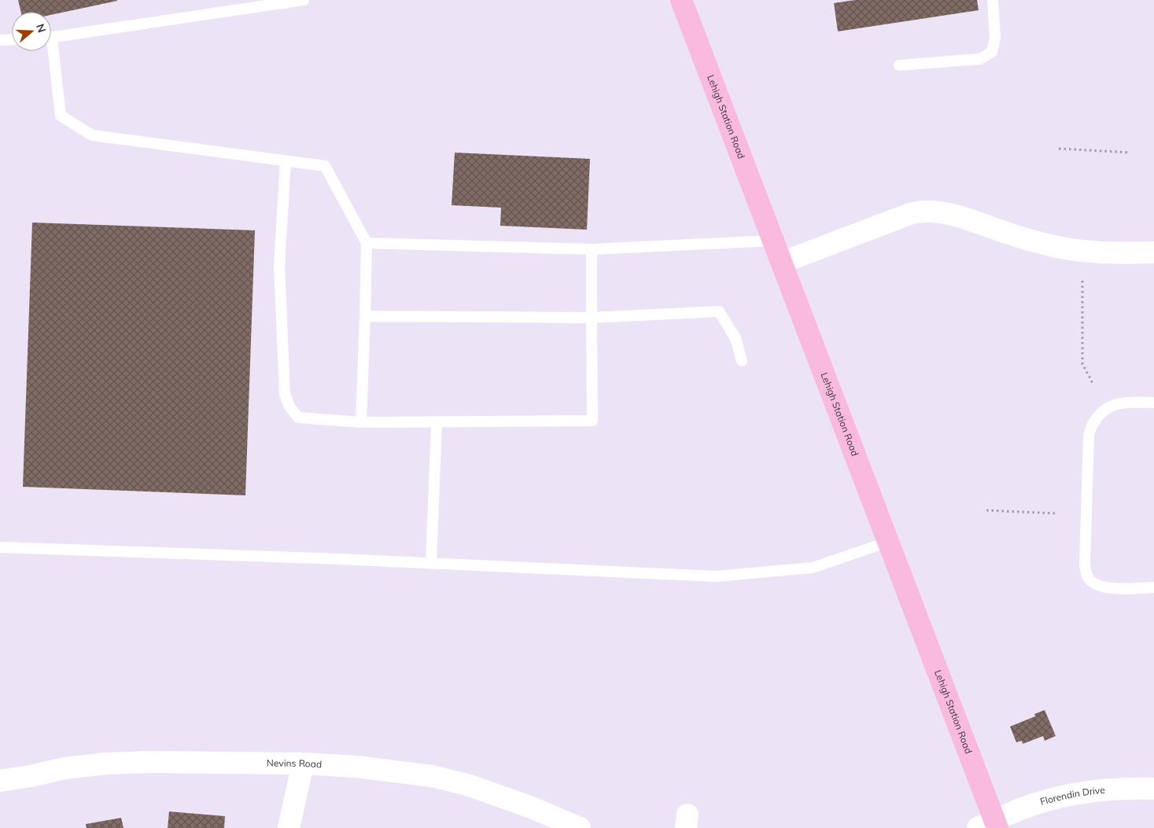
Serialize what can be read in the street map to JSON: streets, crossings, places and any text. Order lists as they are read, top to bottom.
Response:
{
  "streets": {
    "main road": ["Lehigh Station Road"],
    "street": ["Nevins Road", "Florendin Drive"]
  },
  "crossings": [
    ["Lehigh Station Road", "Florendin Drive"]
  ],
  "north": "right"
}
